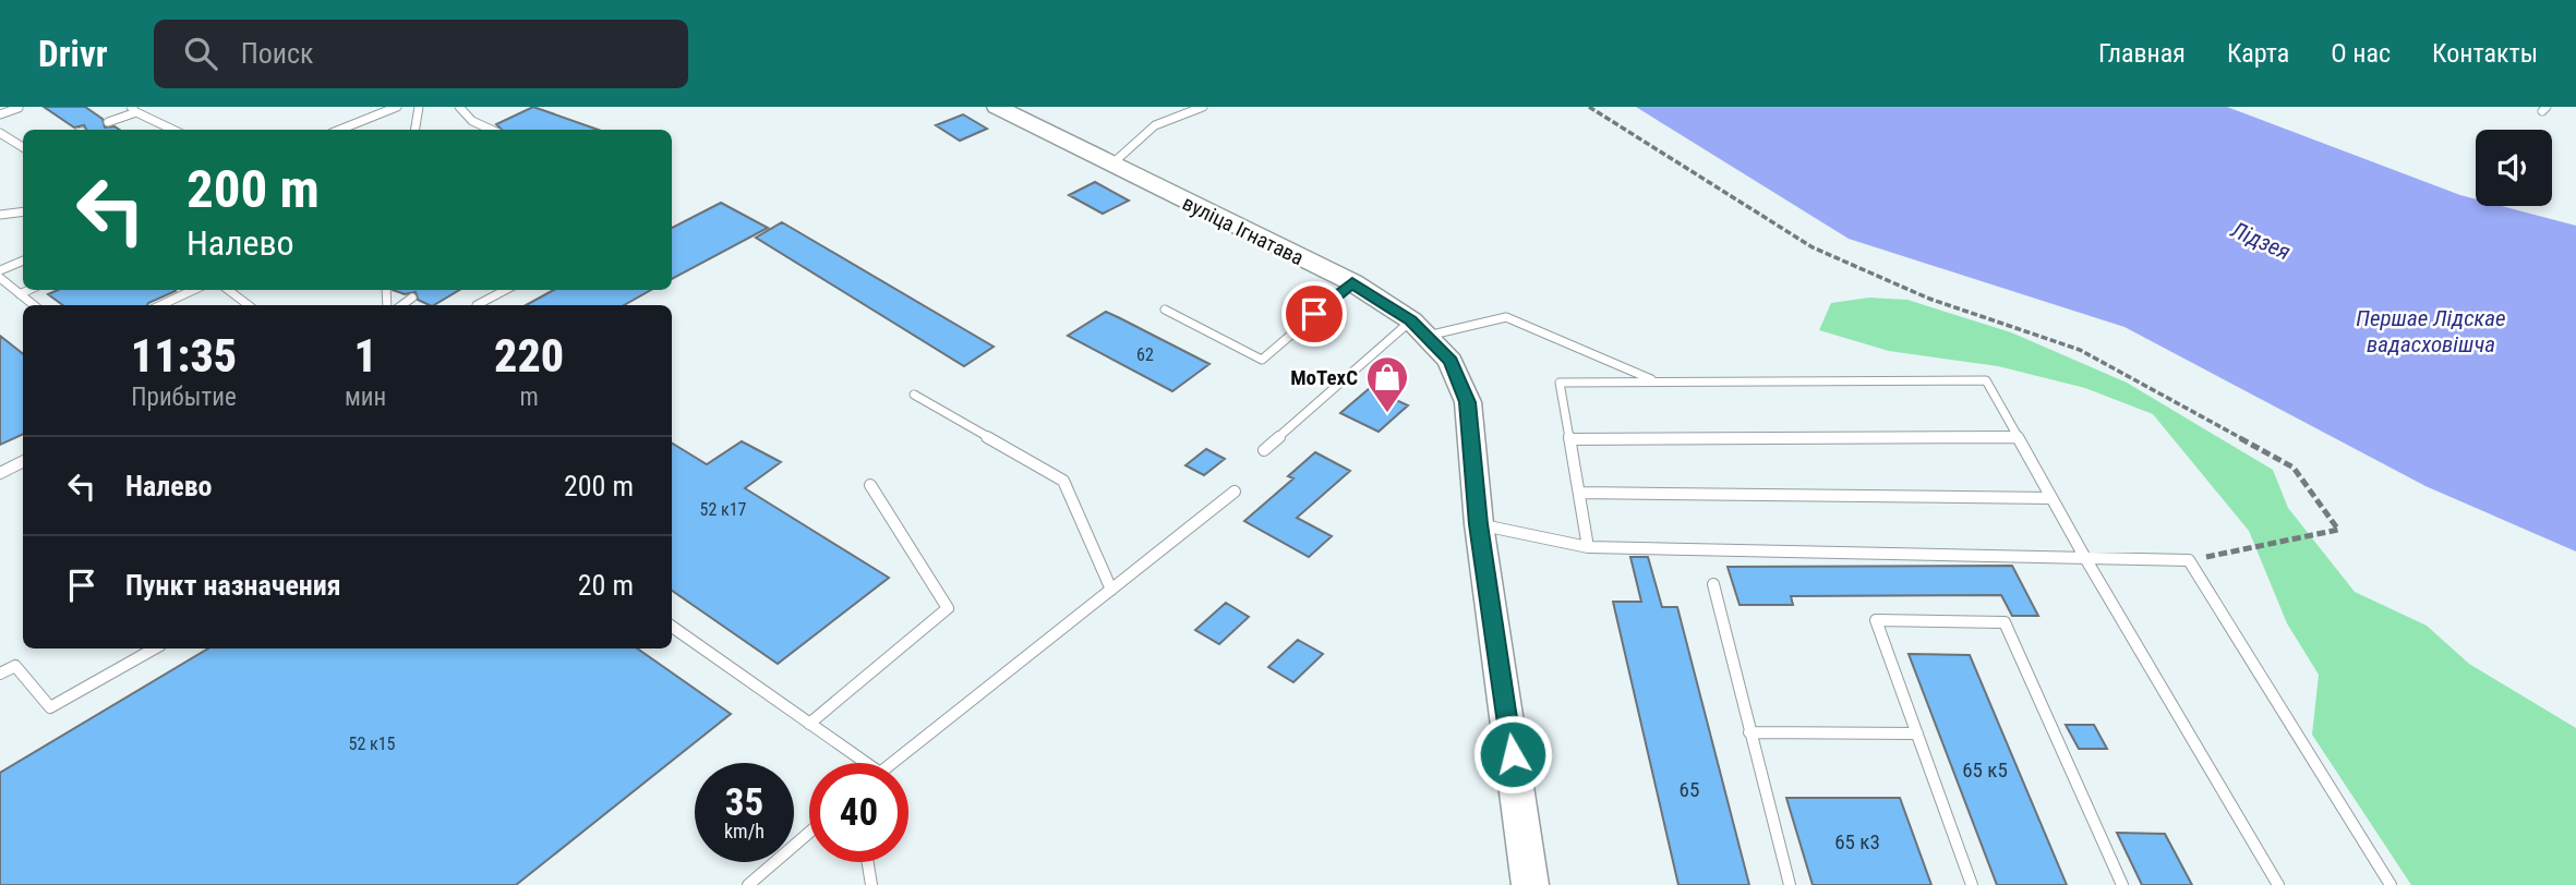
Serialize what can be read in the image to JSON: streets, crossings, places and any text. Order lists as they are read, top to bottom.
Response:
{
  "streets": {
    "street": ["вуліца Ігнатава"]
  },
  "water": ["Лідзея", "Першае Лідскае вадасховішча"],
  "places": {
    "shop": ["MoTexC"]
  },
  "house_numbers": [
    "62",
    "52 к17",
    "52 к15",
    "65 к5",
    "65",
    "65 к3"
  ],
  "page": {
    "header": "Drivr",
    "search": "Поиск",
    "nav": [
      "Главная",
      "Карта",
      "О нас",
      "Контакты"
    ],
    "turn": ["200 m", "Налево"],
    "eta": [
      "11:35",
      "Прибытие",
      "1",
      "мин",
      "220",
      "m"
    ],
    "list": [
      {
        "name": "Налево",
        "value": "200 m"
      },
      {
        "name": "Пункт назначения",
        "value": "20 m"
      }
    ],
    "speed": "35 km/h",
    "limit": "40"
  }
}
